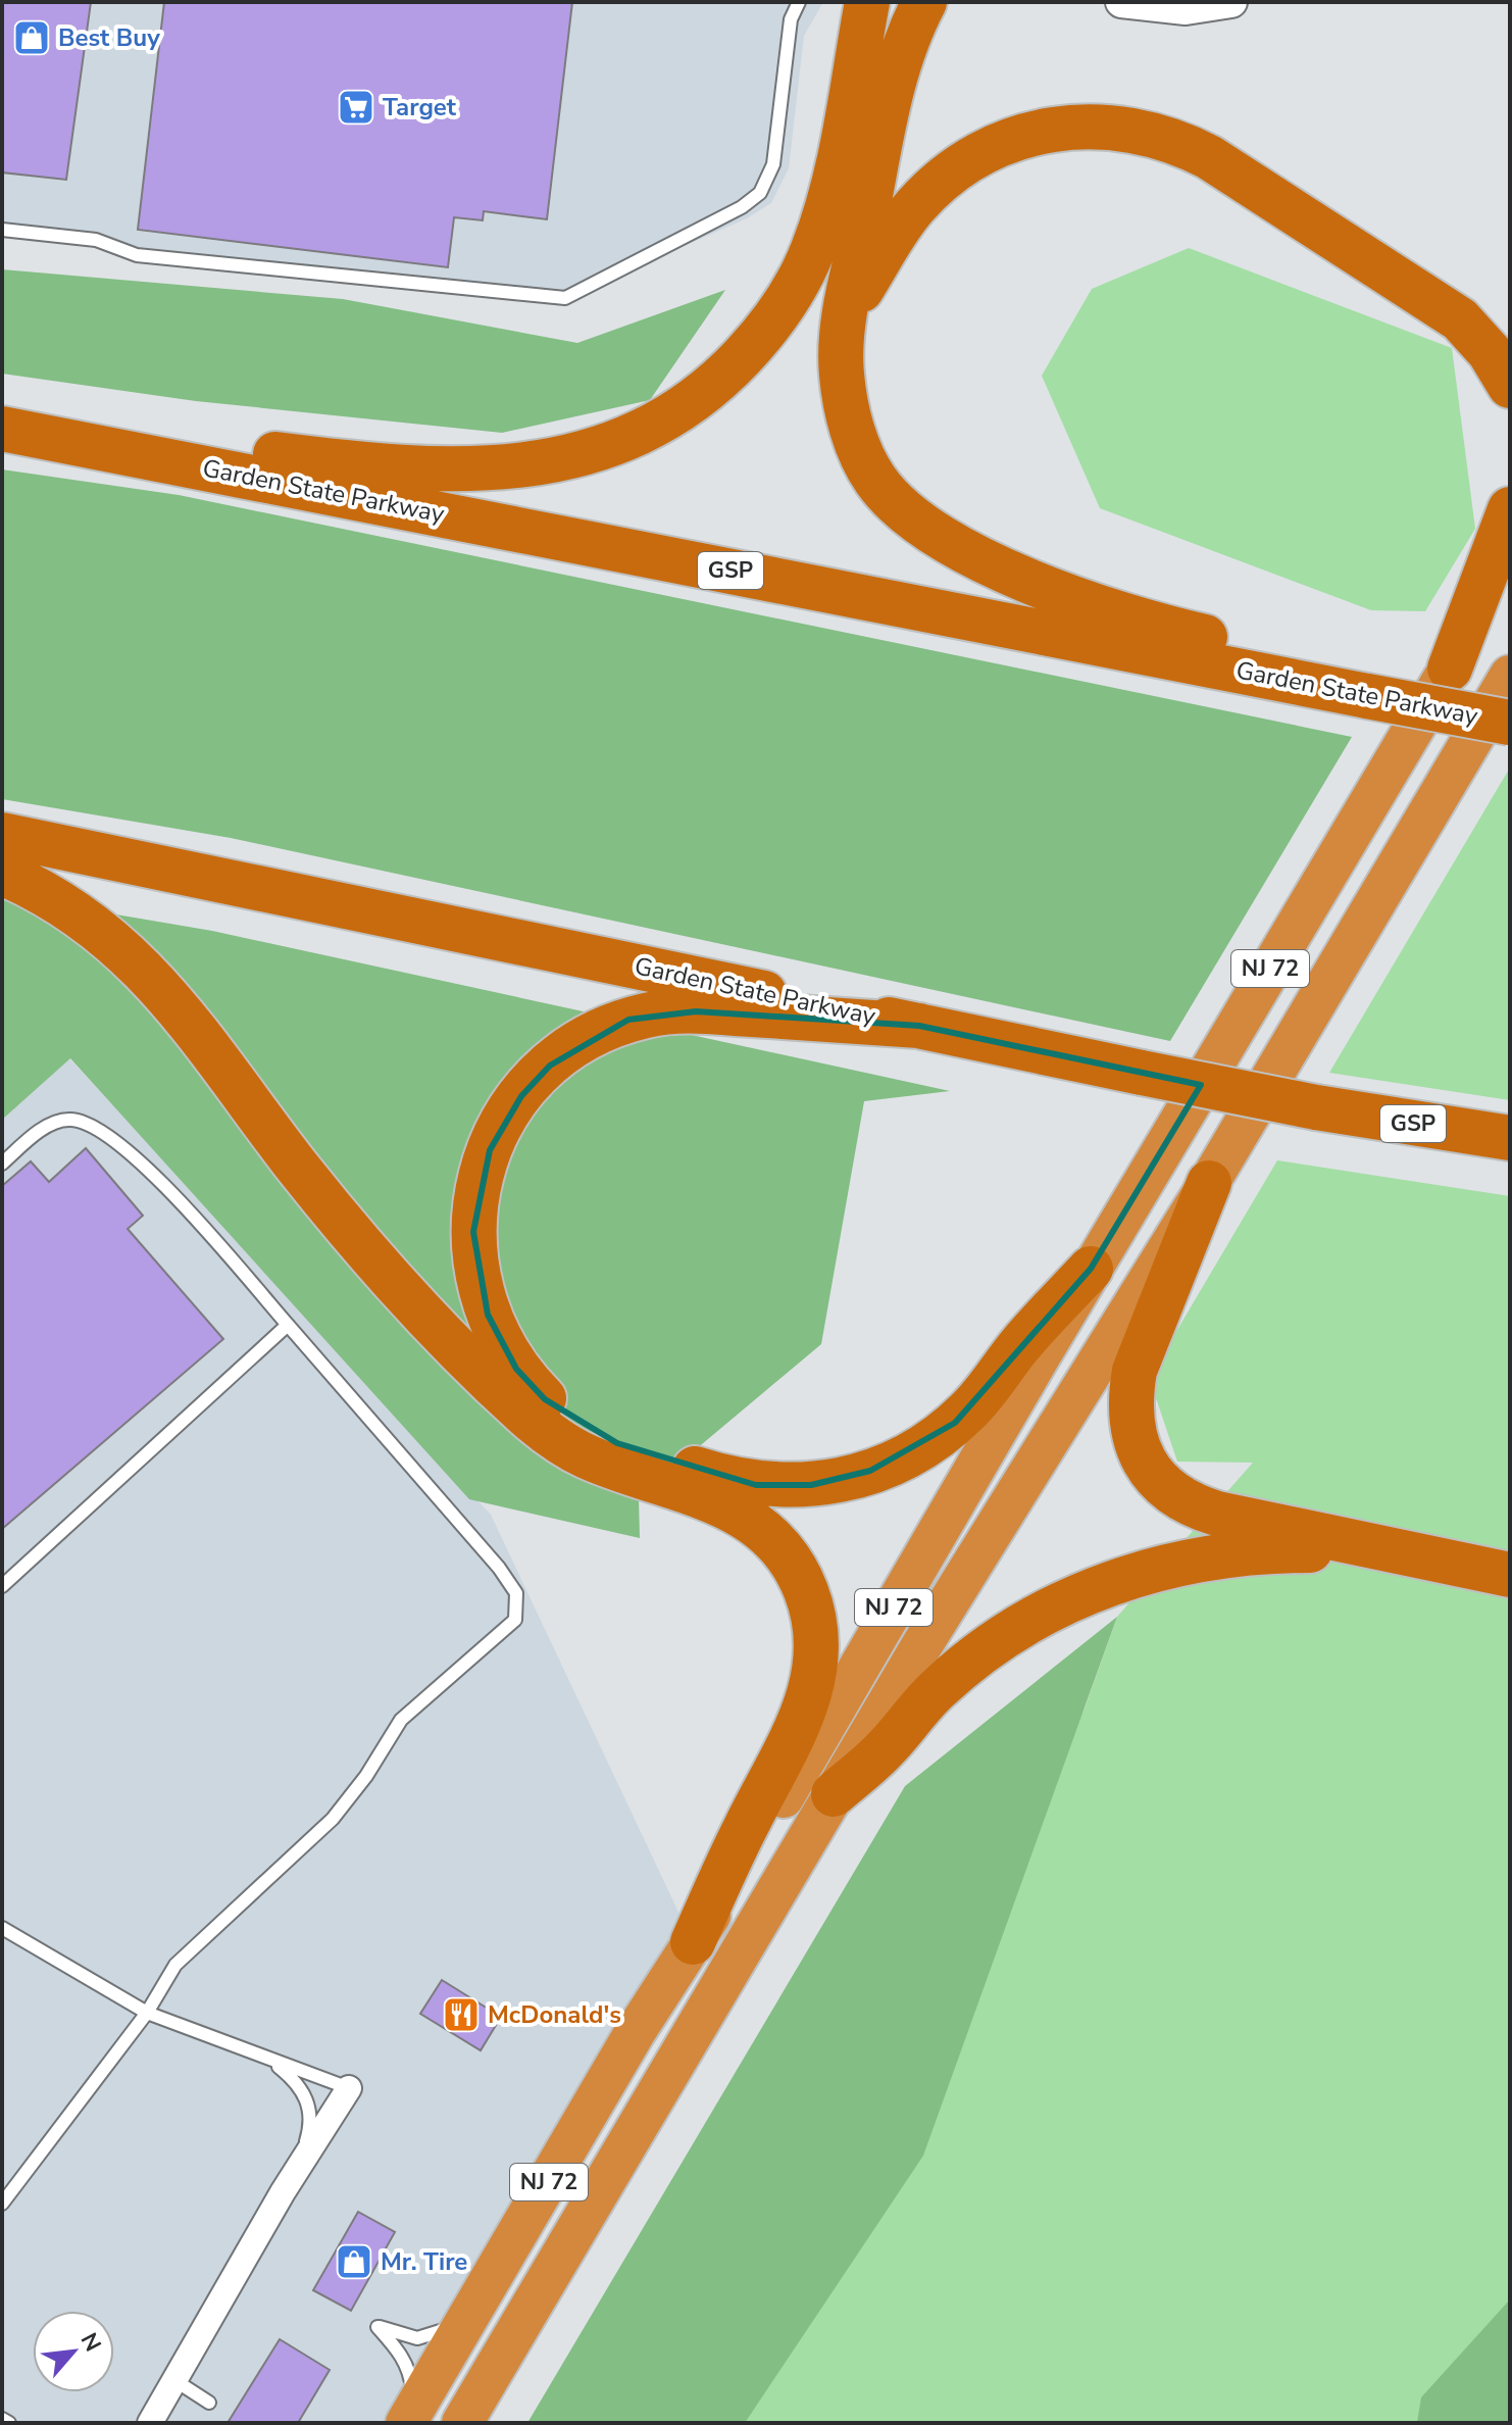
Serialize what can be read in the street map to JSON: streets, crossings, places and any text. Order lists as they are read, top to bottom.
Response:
{
  "streets": {
    "highway": ["Garden State Parkway", "GSP", "NJ 72"]
  },
  "places": {
    "shop": ["Best Buy", "Mr. Tire"],
    "supermarket": ["Target"],
    "restaurant": ["McDonald's"]
  },
  "north": "top right"
}
